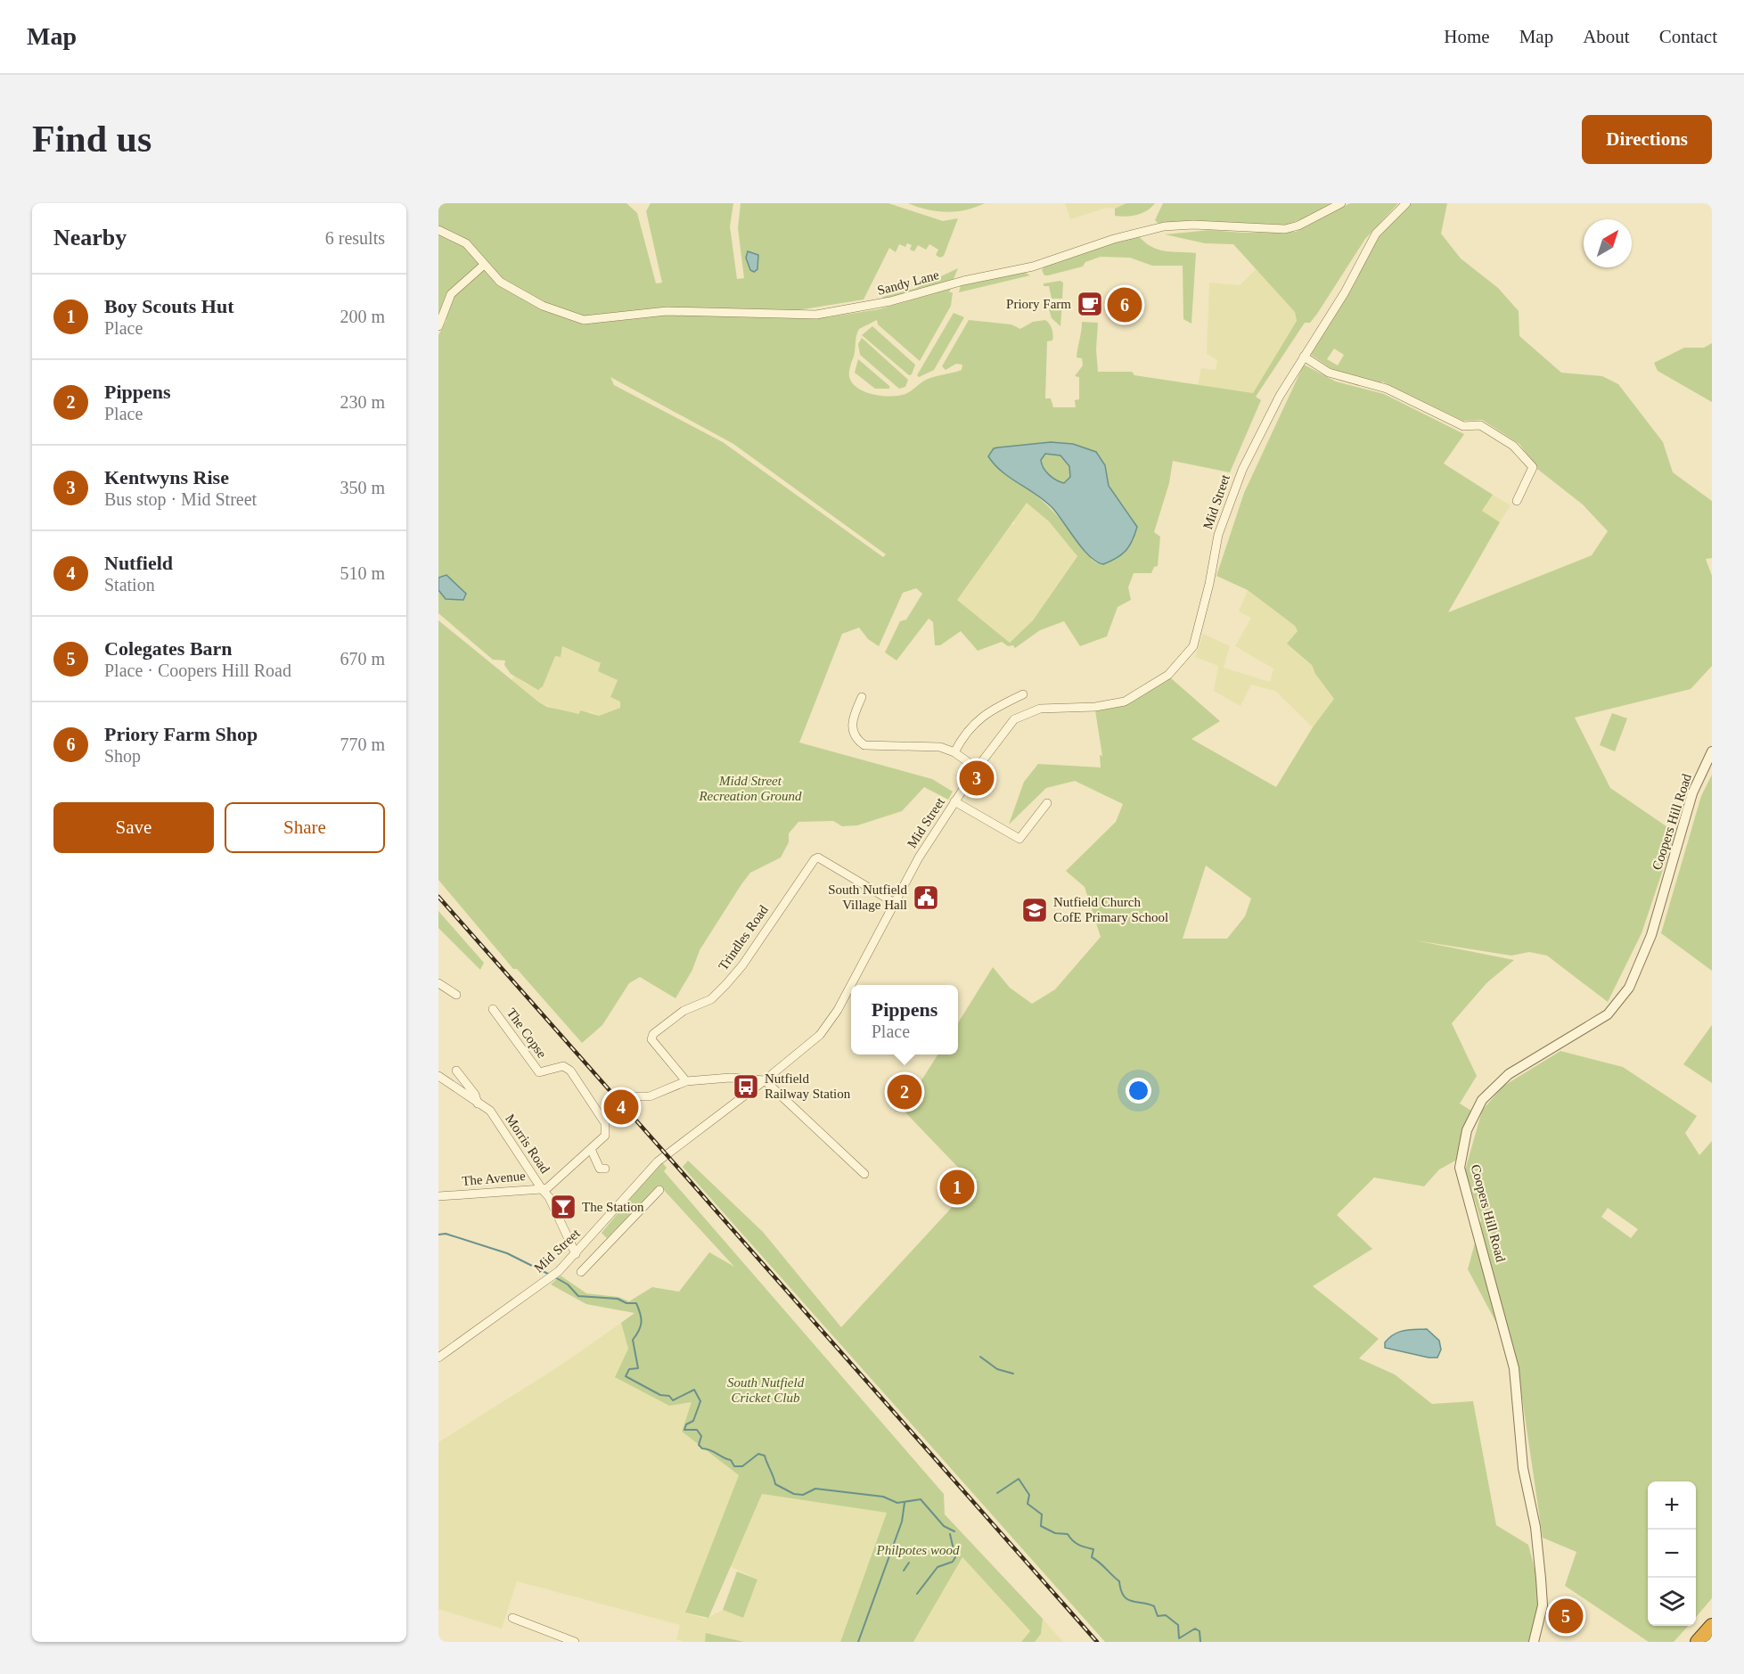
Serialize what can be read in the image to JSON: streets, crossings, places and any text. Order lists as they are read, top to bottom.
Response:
{
  "streets": {
    "street": [
      "Sandy Lane",
      "Mid Street",
      "Coopers Hill Road",
      "Trindles Road",
      "The Copse",
      "Morris Road",
      "The Avenue"
    ]
  },
  "crossings": [
    ["Mid Street", "Trindles Road"],
    ["Mid Street", "The Avenue"],
    ["Morris Road", "The Avenue"]
  ],
  "parks": ["Midd Street Recreation Ground", "South Nutfield Cricket Club", "Philpotes wood"],
  "places": {
    "cafe": ["Priory Farm"],
    "public building": ["South Nutfield Village Hall"],
    "school or university": ["Nutfield Church CofE Primary School"],
    "bus stop": ["Nutfield Railway Station"],
    "bar": ["The Station"]
  },
  "north": "top right",
  "page": {
    "header": "Map",
    "nav": [
      "Home",
      "Map",
      "About",
      "Contact"
    ],
    "buttons": [
      "Directions",
      ["Save", "Share"]
    ],
    "title": "Find us",
    "heading": ["Nearby", "6 results"],
    "list": [
      {
        "mark": "1",
        "name": "Boy Scouts Hut",
        "note": "Place",
        "value": "200 m"
      },
      {
        "mark": "2",
        "name": "Pippens",
        "note": "Place",
        "value": "230 m"
      },
      {
        "mark": "3",
        "name": "Kentwyns Rise",
        "note": "Bus stop · Mid Street",
        "value": "350 m"
      },
      {
        "mark": "4",
        "name": "Nutfield",
        "note": "Station",
        "value": "510 m"
      },
      {
        "mark": "5",
        "name": "Colegates Barn",
        "note": "Place · Coopers Hill Road",
        "value": "670 m"
      },
      {
        "mark": "6",
        "name": "Priory Farm Shop",
        "note": "Shop",
        "value": "770 m"
      }
    ],
    "pins": [
      "6",
      "3",
      "2",
      "4",
      "1",
      "5"
    ],
    "popup": ["Pippens", "Place"],
    "map_buttons": ["+", "−"]
  }
}
